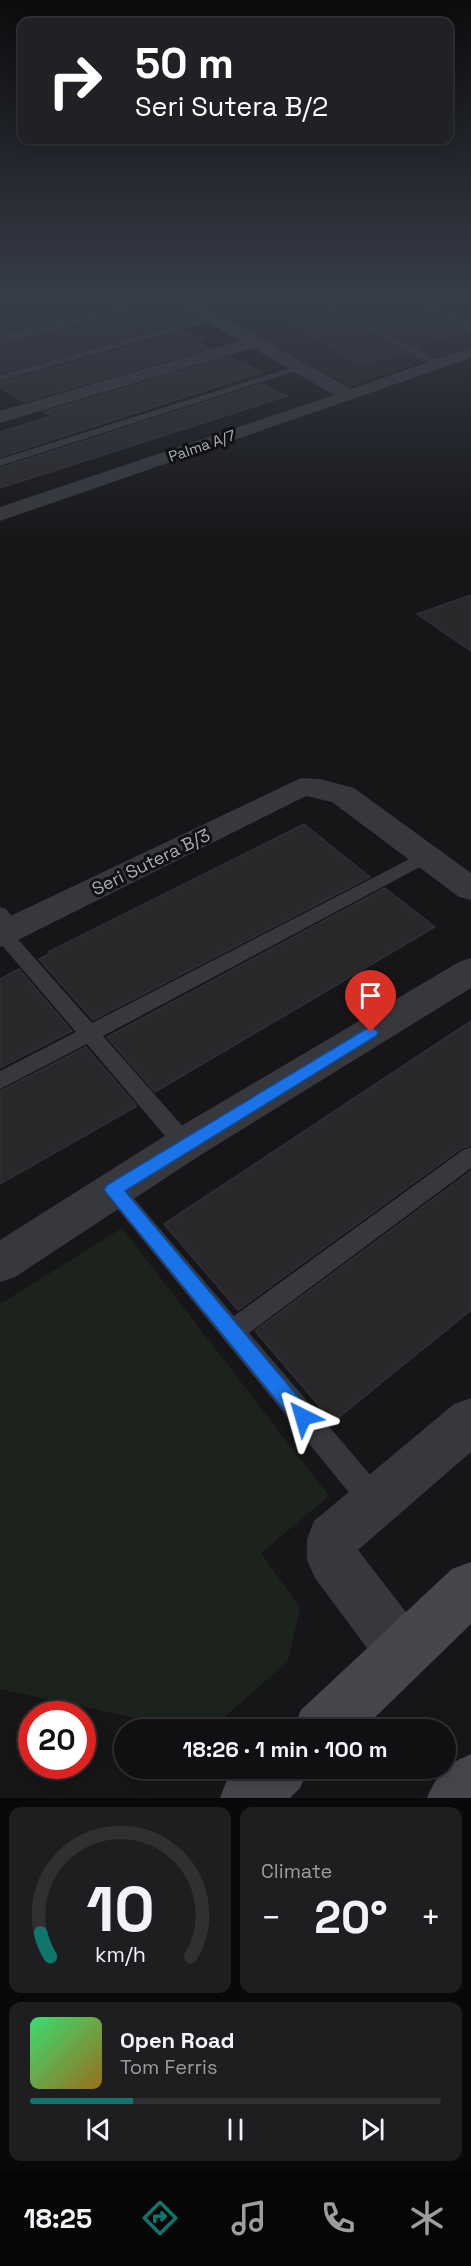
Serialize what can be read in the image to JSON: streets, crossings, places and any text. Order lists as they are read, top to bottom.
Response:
{
  "streets": {
    "street": ["Palma A/7", "Seri Sutera B/3"]
  },
  "page": {
    "turn": ["50 m", "Seri Sutera B/2"],
    "limit": "20",
    "trip": "18:26 · 1 min · 100 m",
    "tile": "Climate",
    "heat": ["−", "20°", "+"],
    "song": ["Open Road", "Tom Ferris"],
    "tabs": "18:25",
    "gauge": ["10", "km/h"]
  }
}
